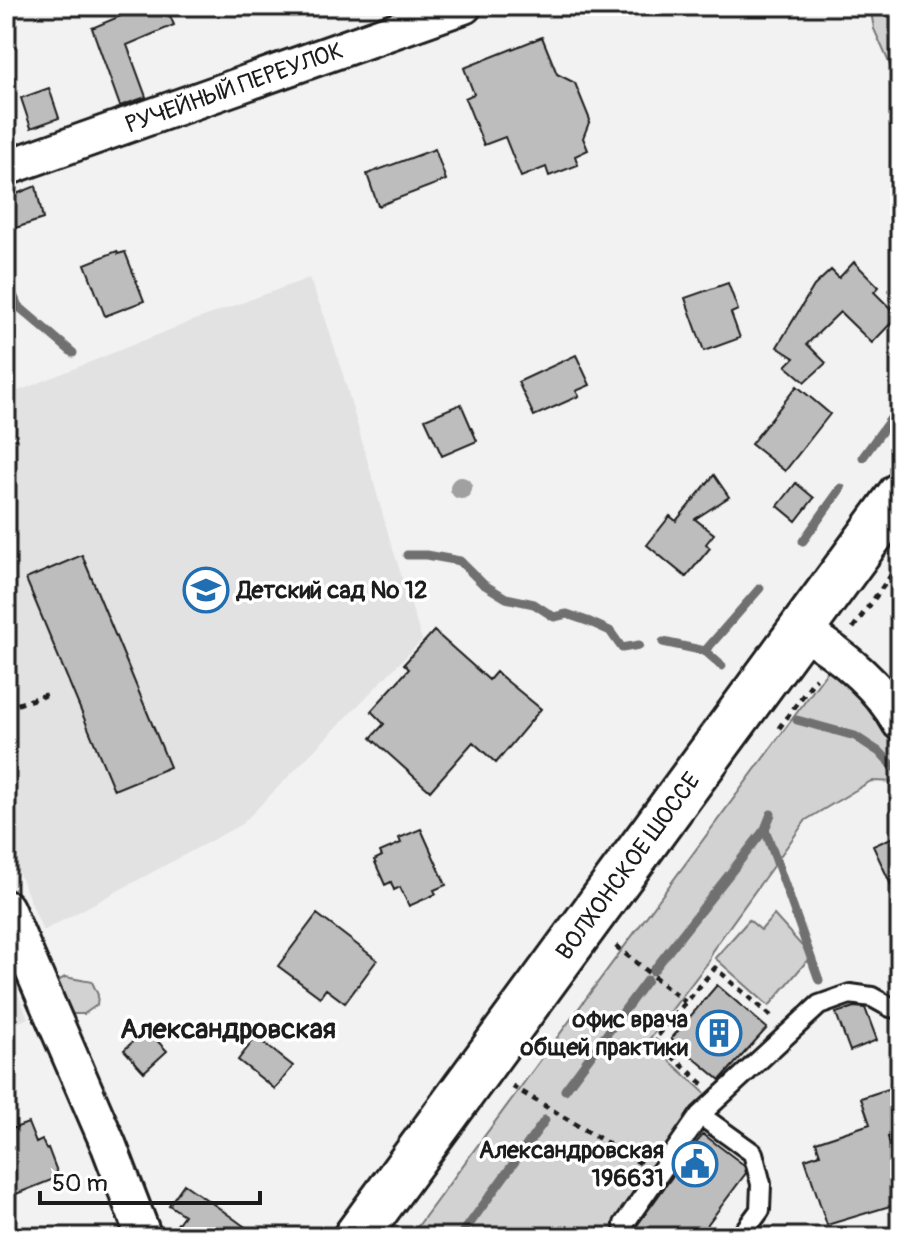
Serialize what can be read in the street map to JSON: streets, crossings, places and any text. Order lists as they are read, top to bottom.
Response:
{
  "streets": {
    "main road": ["ВОЛХОНСКОЕ ШОССЕ"],
    "street": ["РУЧЕЙНЫЙ ПЕРЕУЛОК"]
  },
  "districts": ["Александровская"],
  "places": {
    "school or university": ["Детский сад № 12"],
    "building": ["офис врача общей практики"],
    "public building": ["Александровская 196631"]
  },
  "scale_bar": "50 m"
}
